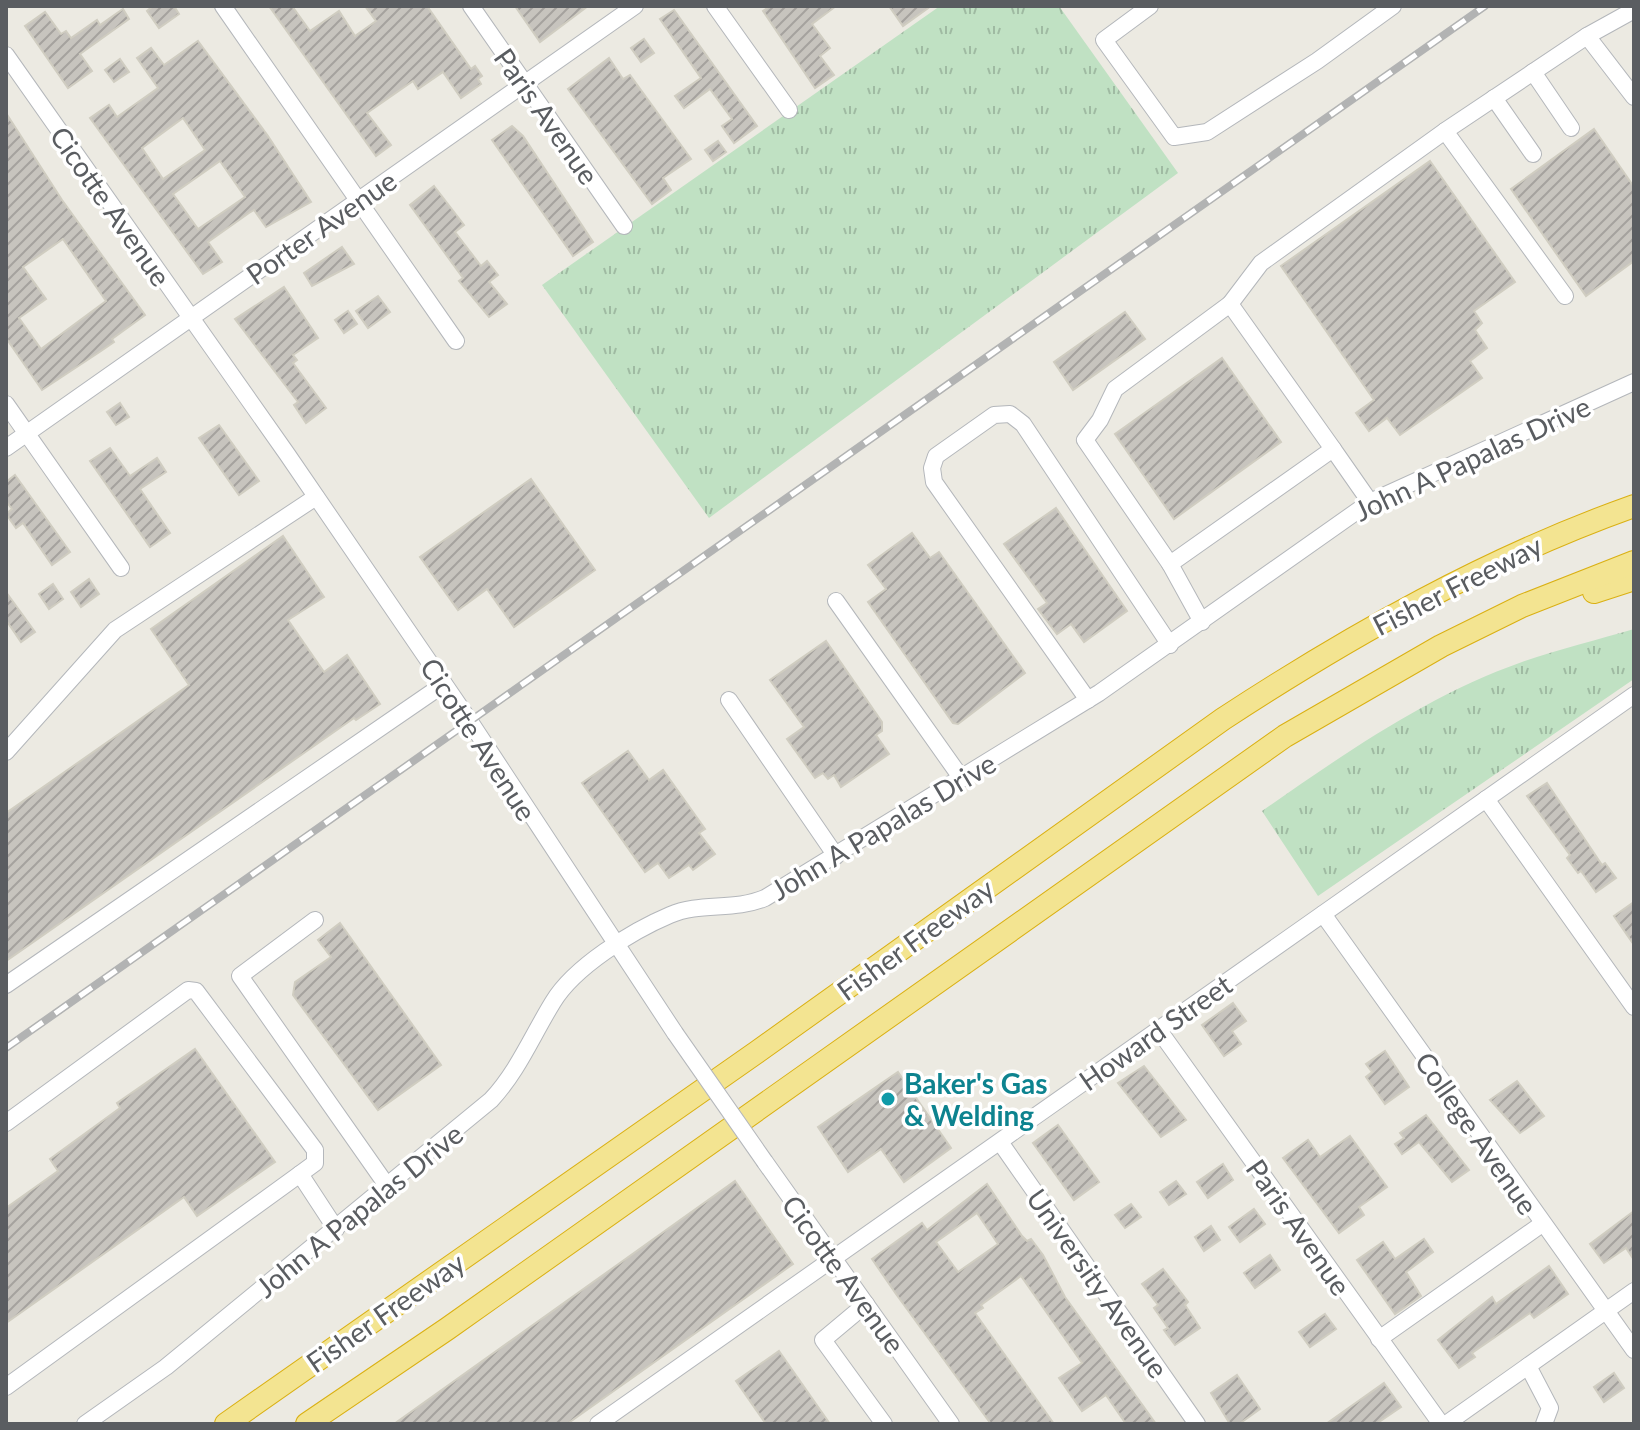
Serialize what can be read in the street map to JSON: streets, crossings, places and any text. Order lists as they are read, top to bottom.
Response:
{
  "streets": {
    "highway": ["Fisher Freeway"],
    "street": [
      "Paris Avenue",
      "Cicotte Avenue",
      "Porter Avenue",
      "John A Papalas Drive",
      "Howard Street",
      "College Avenue",
      "University Avenue"
    ]
  },
  "crossings": [
    ["Paris Avenue", "Porter Avenue"],
    ["Paris Avenue", "Howard Street"],
    ["Cicotte Avenue", "Porter Avenue"],
    ["Cicotte Avenue", "John A Papalas Drive"],
    ["Cicotte Avenue", "Howard Street"],
    ["Howard Street", "College Avenue"],
    ["Howard Street", "University Avenue"]
  ],
  "places": ["Baker's Gas & Welding"]
}
